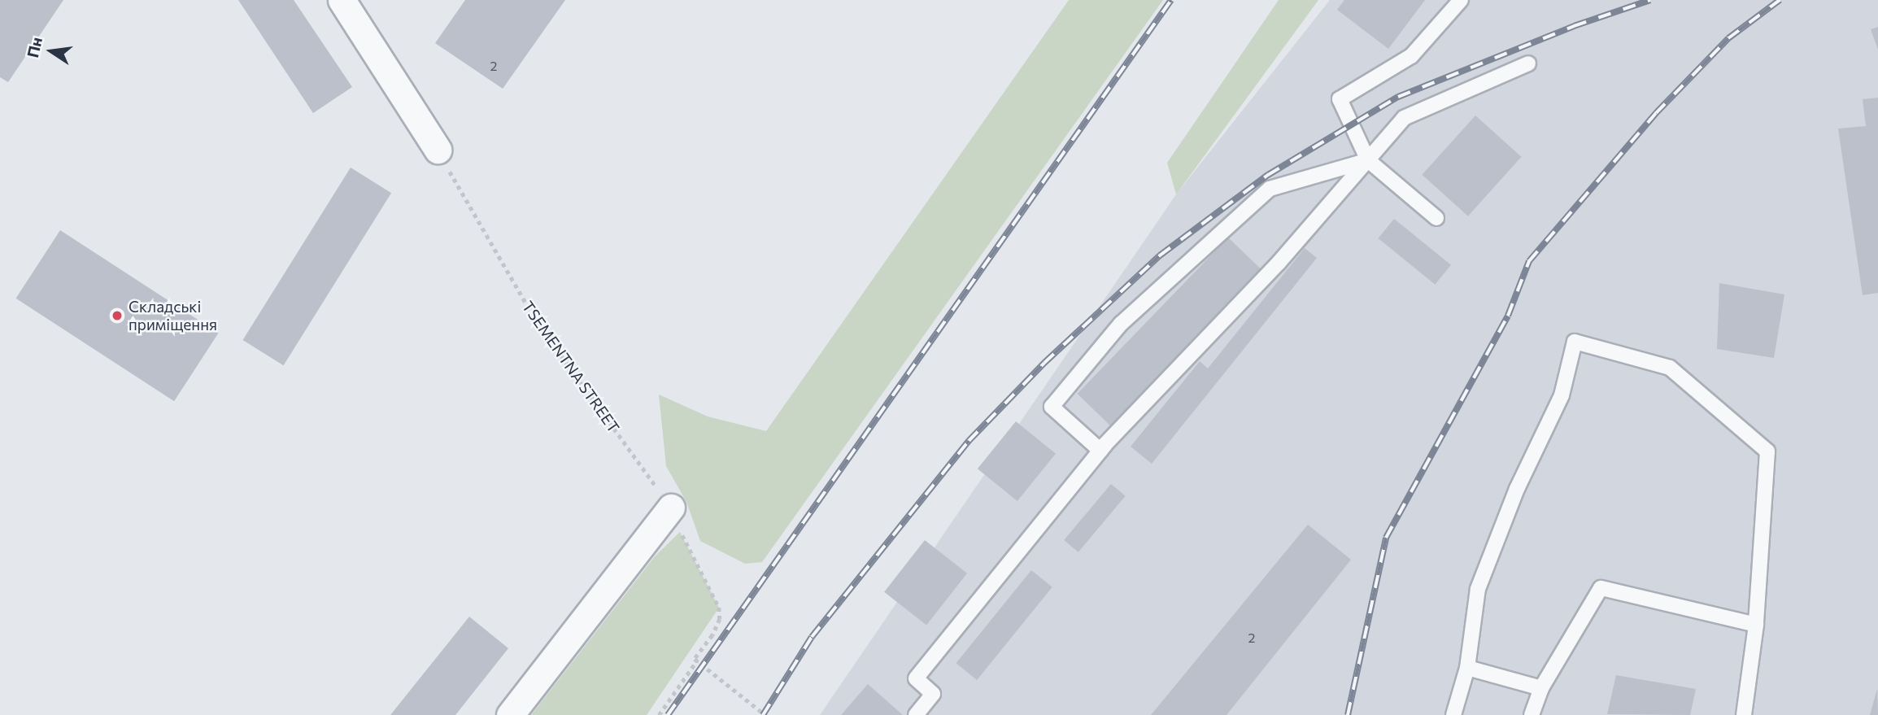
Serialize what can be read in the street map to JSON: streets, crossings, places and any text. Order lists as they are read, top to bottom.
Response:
{
  "streets": {
    "path": ["TSEMENTNA STREET"]
  },
  "places": ["Складські приміщення"],
  "house_numbers": ["2", "2"],
  "north": "left"
}
